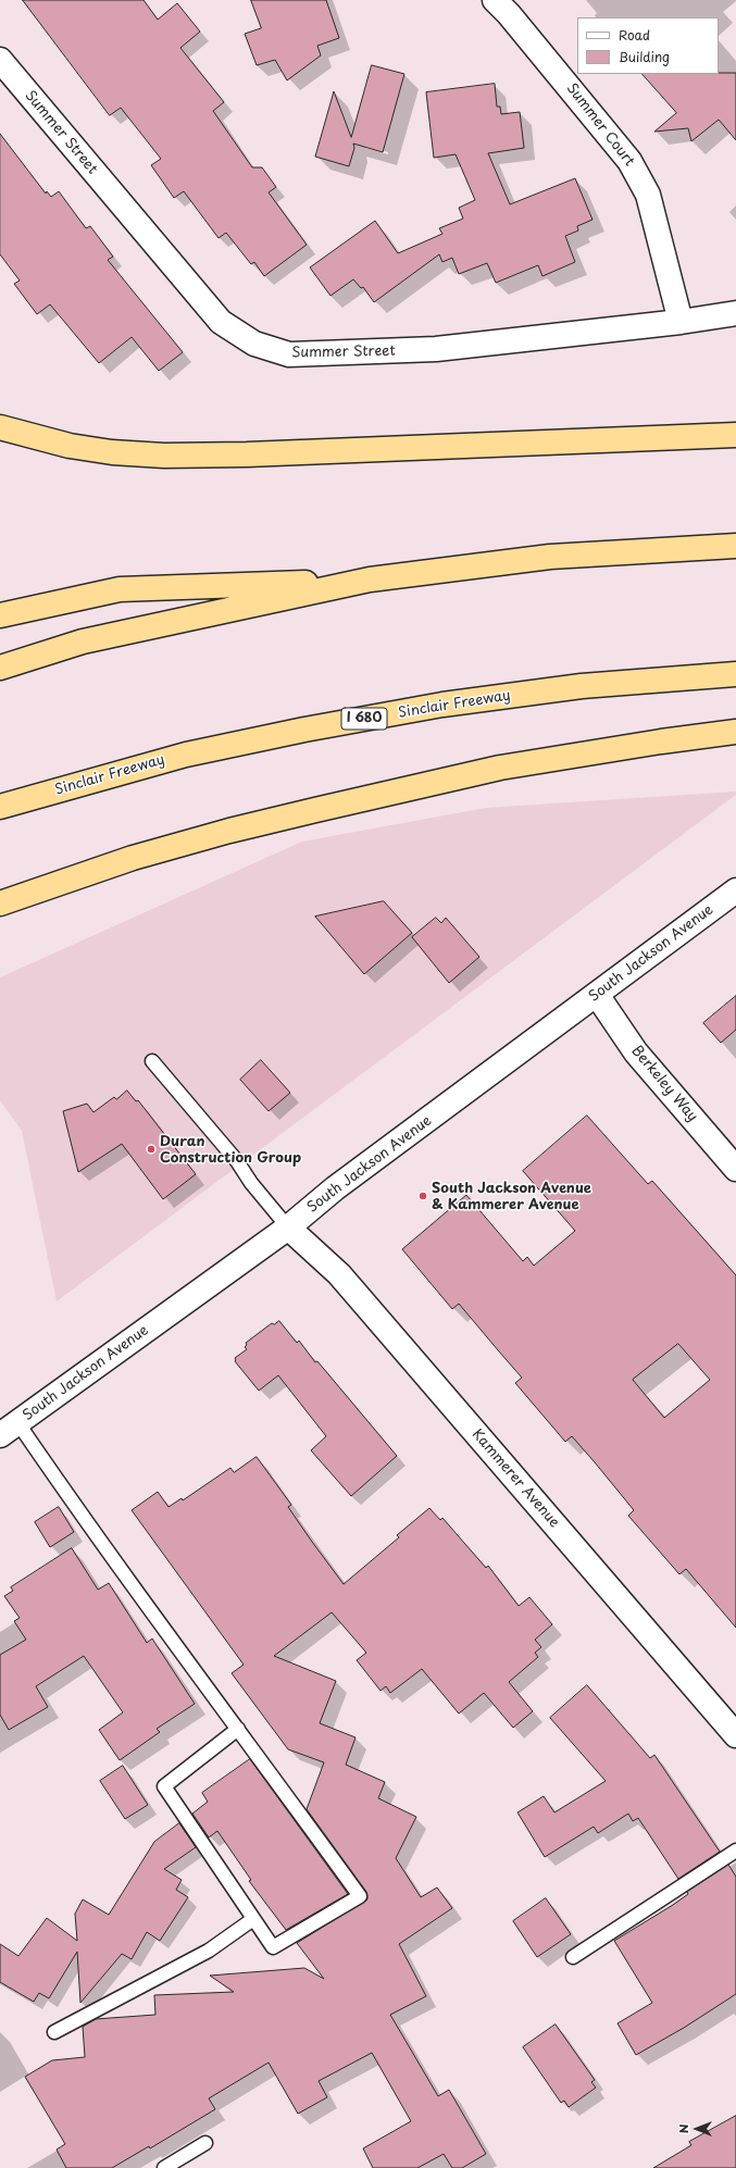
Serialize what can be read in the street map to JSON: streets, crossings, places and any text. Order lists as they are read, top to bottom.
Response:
{
  "streets": {
    "highway": ["Sinclair Freeway", "I 680"],
    "street": [
      "Summer Court",
      "Summer Street",
      "South Jackson Avenue",
      "Berkeley Way",
      "Kammerer Avenue"
    ]
  },
  "crossings": [
    ["Summer Court", "Summer Street"],
    ["South Jackson Avenue", "Berkeley Way"],
    ["South Jackson Avenue", "Kammerer Avenue"]
  ],
  "places": ["Duran Construction Group", "South Jackson Avenue & Kammerer Avenue"],
  "legend": ["Road", "Building"],
  "north": "left"
}
